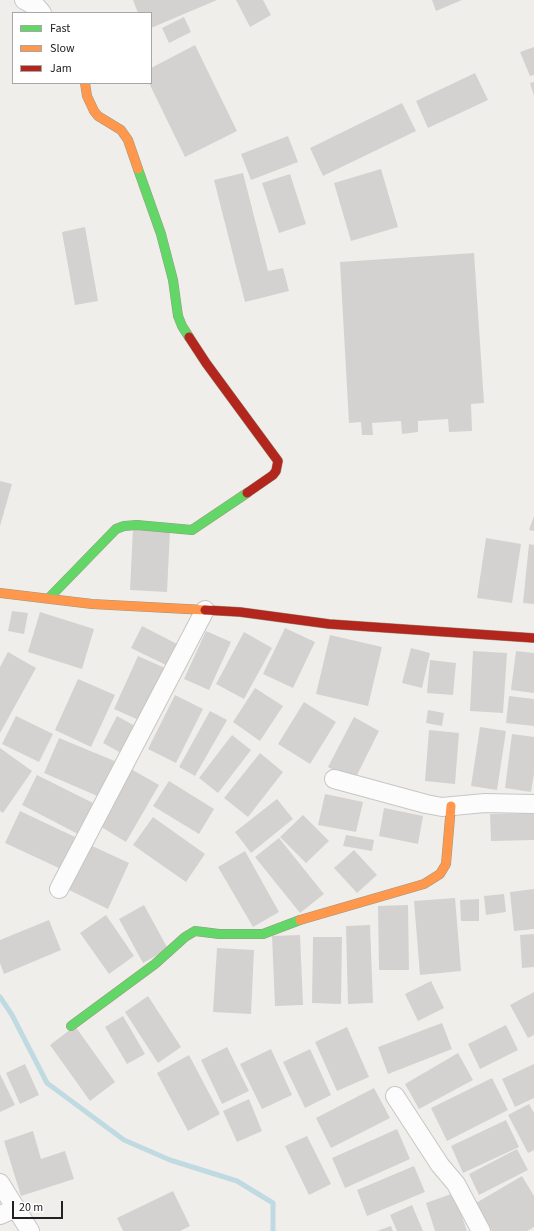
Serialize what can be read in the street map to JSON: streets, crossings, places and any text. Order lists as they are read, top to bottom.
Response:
{
  "legend": ["Fast", "Slow", "Jam"],
  "scale_bar": "20 m"
}
